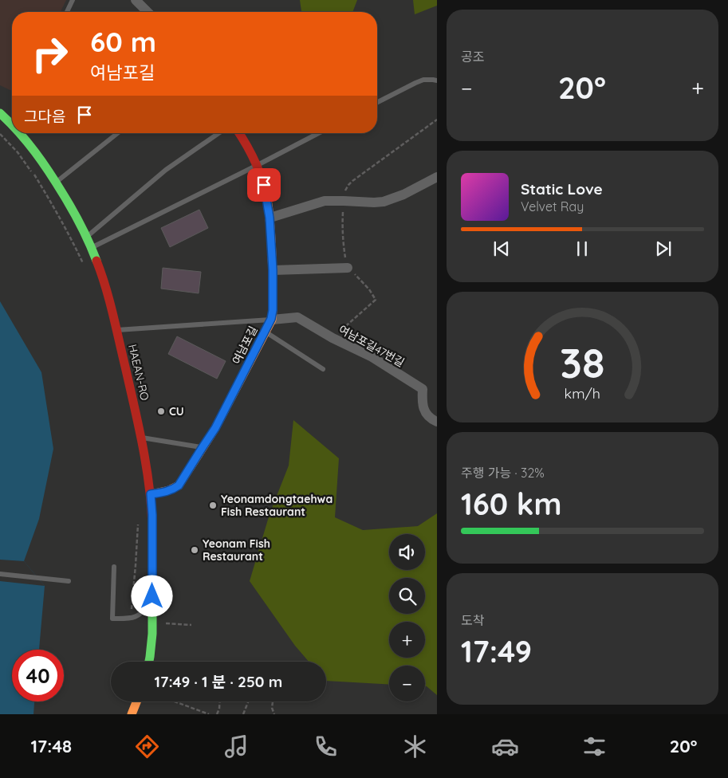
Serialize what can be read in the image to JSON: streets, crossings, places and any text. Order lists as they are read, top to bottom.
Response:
{
  "streets": {
    "street": ["여남포길", "여남포길47번길", "HAEAN-RO"]
  },
  "crossings": [
    ["여남포길", "여남포길47번길"],
    ["여남포길", "HAEAN-RO"]
  ],
  "places": ["CU", "Yeonamdongtaehwa Fish Restaurant", "Yeonam Fish Restaurant"],
  "page": {
    "tile": [
      "공조",
      ["주행 가능 · 32%", "160 km"],
      ["도착", "17:49"]
    ],
    "turn": ["60 m", "여남포길"],
    "heat": ["−", "20°", "+"],
    "then": "그다음",
    "song": ["Static Love", "Velvet Ray"],
    "map_buttons": ["+", "−"],
    "limit": "40",
    "trip": "17:49 · 1 분 · 250 m",
    "tabs": ["17:48", "20°"],
    "gauge": ["38", "km/h"]
  }
}
